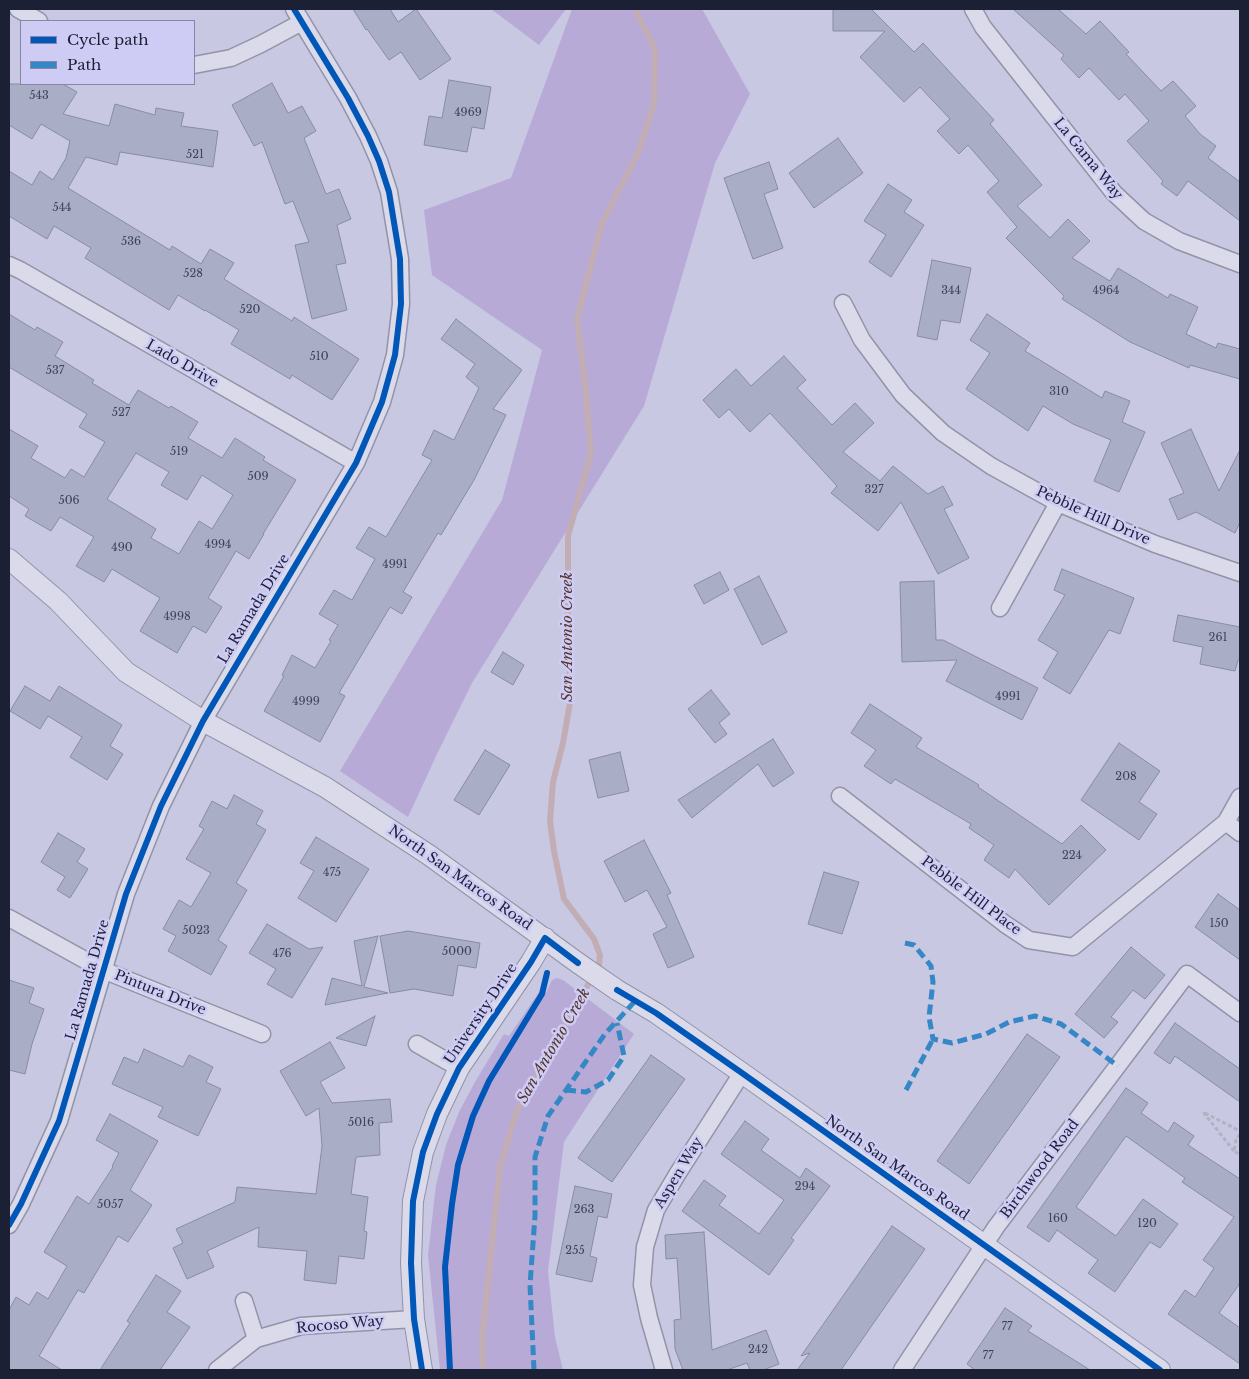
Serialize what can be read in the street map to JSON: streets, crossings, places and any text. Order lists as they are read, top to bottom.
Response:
{
  "streets": {
    "street": [
      "La Gama Way",
      "Lado Drive",
      "Pebble Hill Drive",
      "La Ramada Drive",
      "North San Marcos Road",
      "Pebble Hill Place",
      "Pintura Drive",
      "University Drive",
      "Birchwood Road",
      "Aspen Way",
      "Rocoso Way"
    ]
  },
  "crossings": [
    ["Lado Drive", "La Ramada Drive"],
    ["La Ramada Drive", "North San Marcos Road"],
    ["La Ramada Drive", "Pintura Drive"],
    ["North San Marcos Road", "University Drive"],
    ["North San Marcos Road", "Birchwood Road"],
    ["North San Marcos Road", "Aspen Way"],
    ["University Drive", "Rocoso Way"]
  ],
  "water": ["San Antonio Creek"],
  "house_numbers": [
    "543",
    "4969",
    "521",
    "544",
    "536",
    "528",
    "344",
    "4964",
    "520",
    "510",
    "537",
    "310",
    "527",
    "519",
    "509",
    "327",
    "506",
    "4994",
    "490",
    "4991",
    "4998",
    "261",
    "4991",
    "4999",
    "208",
    "224",
    "475",
    "150",
    "5023",
    "5000",
    "476",
    "5016",
    "294",
    "5057",
    "263",
    "160",
    "120",
    "255",
    "77",
    "242",
    "77"
  ],
  "legend": ["Cycle path", "Path"]
}
